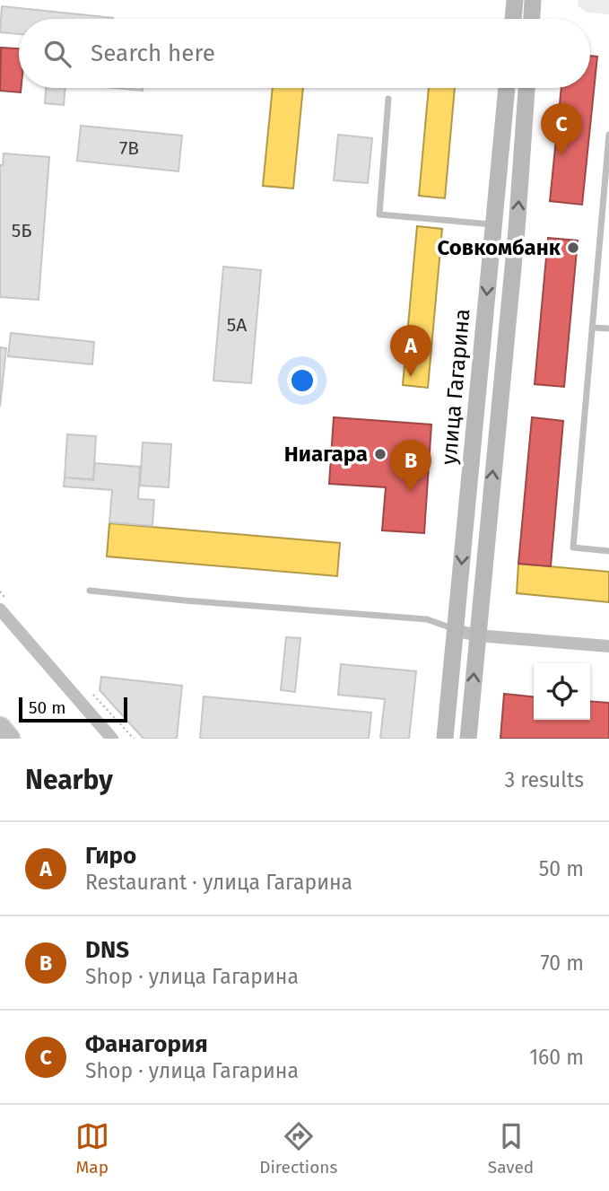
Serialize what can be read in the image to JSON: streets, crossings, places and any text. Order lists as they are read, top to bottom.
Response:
{
  "streets": {
    "main road": ["улица Гагарина"]
  },
  "places": ["Совкомбанк", "Ниагара"],
  "house_numbers": ["7В", "5Б", "5А"],
  "scale_bar": "50 m",
  "page": {
    "search": "Search here",
    "pins": ["C", "A", "B"],
    "scale": "50 m",
    "heading": ["Nearby", "3 results"],
    "list": [
      {
        "mark": "A",
        "name": "Гиро",
        "note": "Restaurant · улица Гагарина",
        "value": "50 m"
      },
      {
        "mark": "B",
        "name": "DNS",
        "note": "Shop · улица Гагарина",
        "value": "70 m"
      },
      {
        "mark": "C",
        "name": "Фанагория",
        "note": "Shop · улица Гагарина",
        "value": "160 m"
      }
    ],
    "nav": ["Map", "Directions", "Saved"]
  }
}
